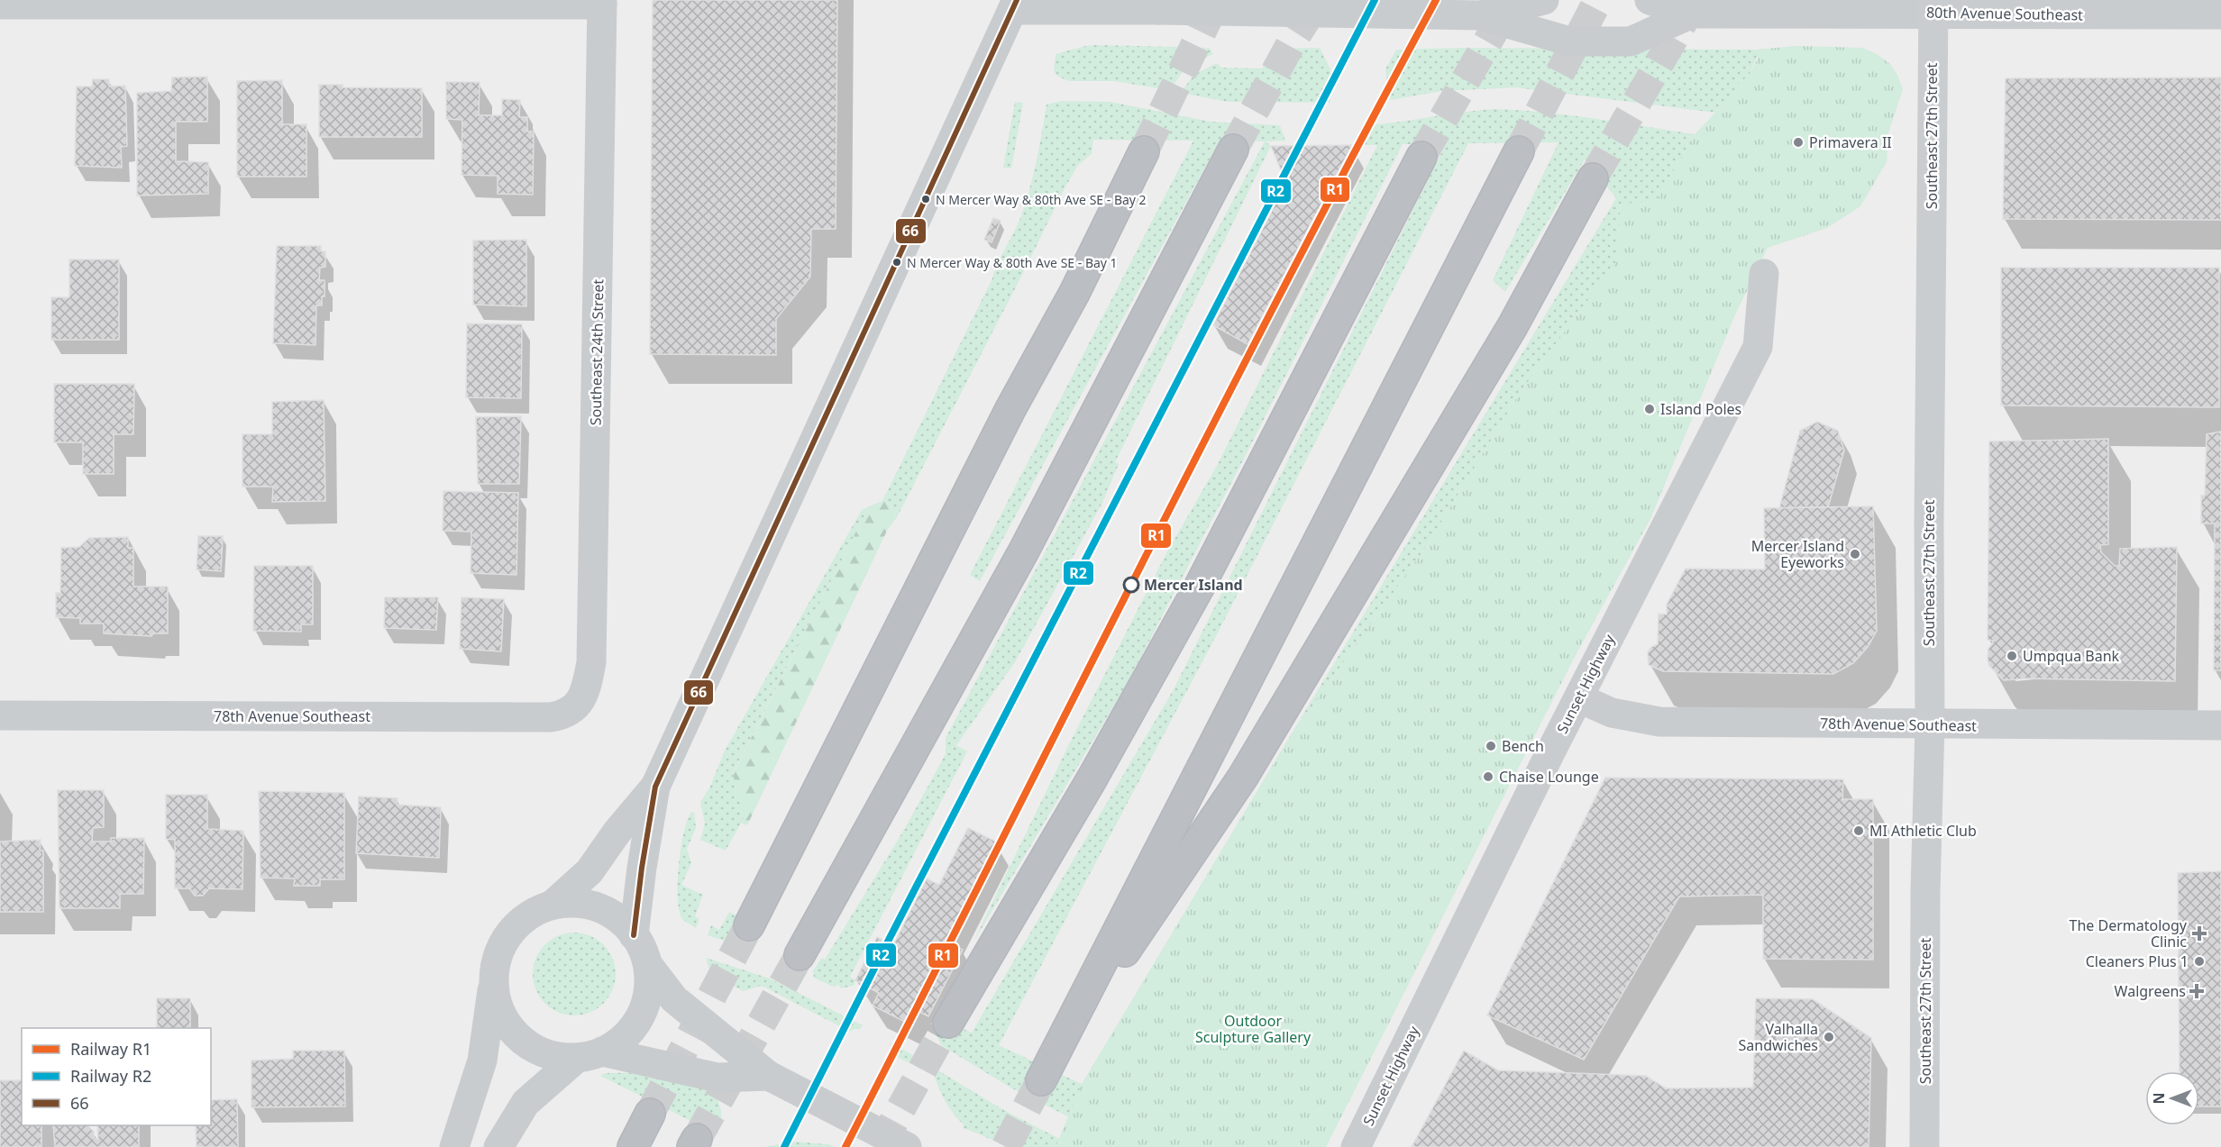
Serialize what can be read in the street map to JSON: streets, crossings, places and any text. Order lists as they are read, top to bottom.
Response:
{
  "streets": {
    "main road": ["Southeast 27th Street"],
    "street": [
      "80th Avenue Southeast",
      "Southeast 24th Street",
      "Sunset Highway",
      "78th Avenue Southeast"
    ]
  },
  "crossings": [
    ["80th Avenue Southeast", "Southeast 27th Street"],
    ["Southeast 27th Street", "78th Avenue Southeast"],
    ["Southeast 24th Street", "78th Avenue Southeast"],
    ["Sunset Highway", "78th Avenue Southeast"]
  ],
  "parks": ["Outdoor Sculpture Gallery"],
  "places": {
    "other": [
      "Primavera II",
      "N Mercer Way & 80th Ave SE - Bay 2",
      "N Mercer Way & 80th Ave SE - Bay 1",
      "Island Poles",
      "Mercer Island Eyeworks",
      "Mercer Island",
      "Umpqua Bank",
      "Bench",
      "Chaise Lounge",
      "MI Athletic Club",
      "Cleaners Plus 1",
      "Valhalla Sandwiches"
    ],
    "health": ["The Dermatology Clinic", "Walgreens"]
  },
  "lines": ["rail line R1", "rail line R2", "transit line 66"],
  "legend": ["Railway R1", "Railway R2", "66"],
  "north": "left"
}
